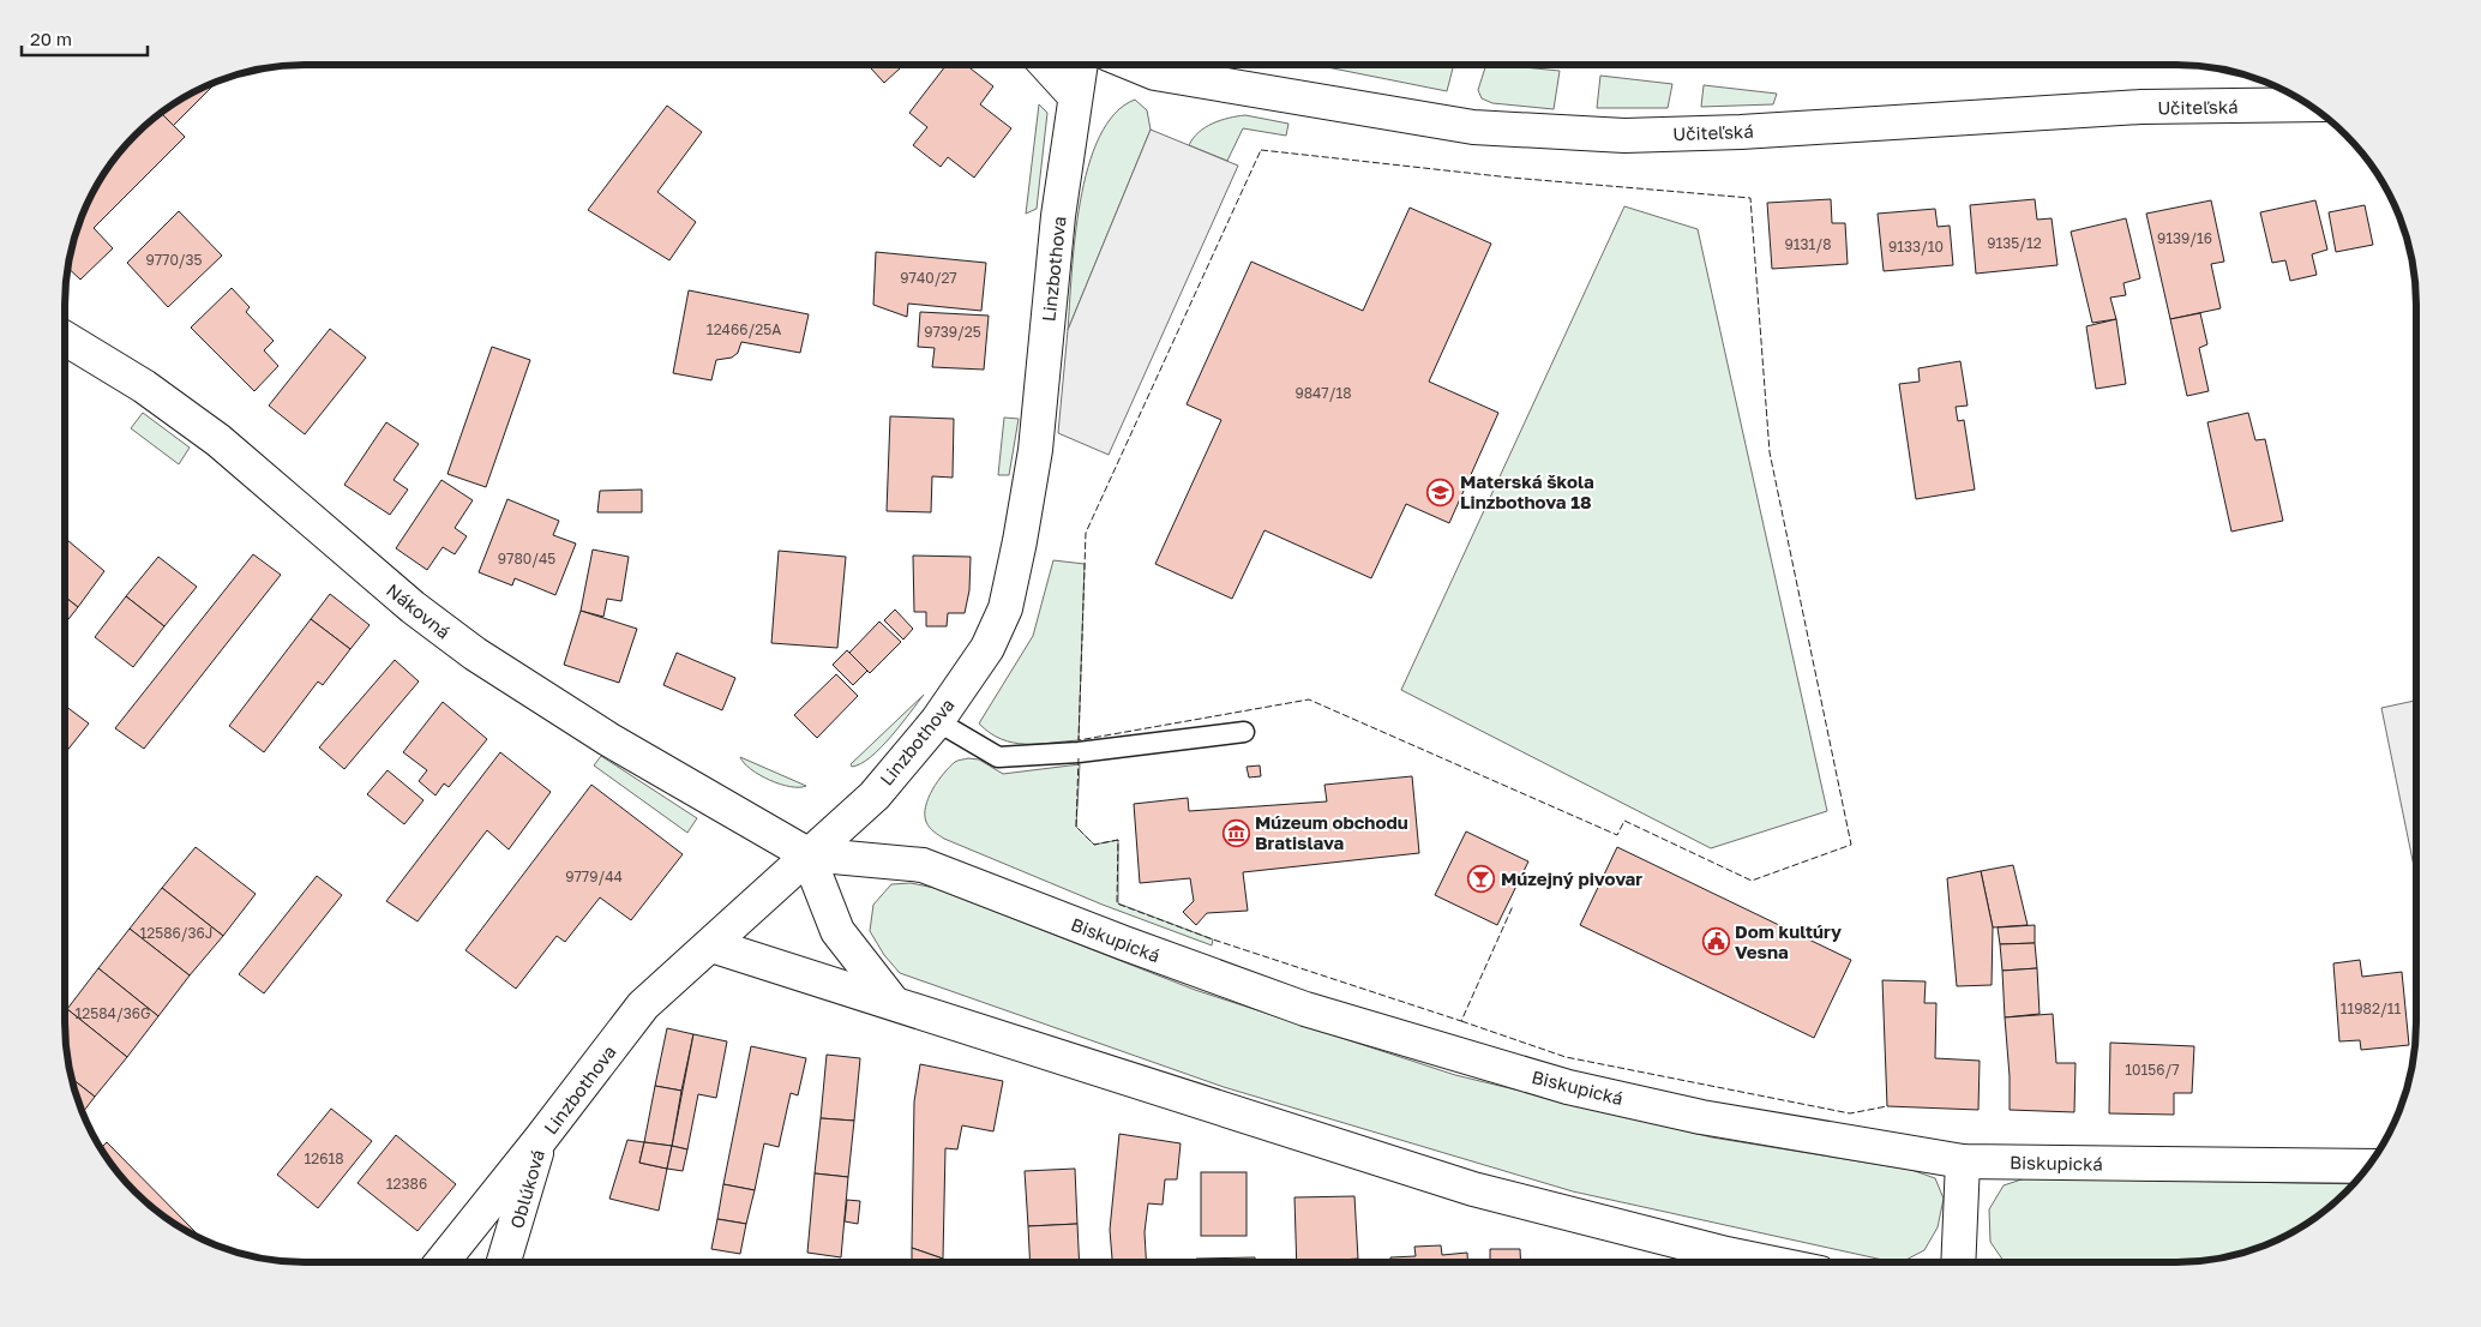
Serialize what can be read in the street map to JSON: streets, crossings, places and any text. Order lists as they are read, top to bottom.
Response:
{
  "streets": {
    "street": [
      "Učiteľská",
      "Linzbothova",
      "Nákovná",
      "Biskupická",
      "Oblúková"
    ]
  },
  "crossings": [
    ["Linzbothova", "Nákovná"],
    ["Linzbothova", "Biskupická"],
    ["Linzbothova", "Oblúková"],
    ["Nákovná", "Biskupická"]
  ],
  "places": {
    "school or university": ["Materská škola Linzbothova 18"],
    "museum": ["Múzeum obchodu Bratislava"],
    "bar": ["Múzejný pivovar"],
    "public building": ["Dom kultúry Vesna"]
  },
  "house_numbers": [
    "9139/16",
    "9135/12",
    "9131/8",
    "9133/10",
    "9770/35",
    "9740/27",
    "12466/25A",
    "9739/25",
    "9847/18",
    "9780/45",
    "9779/44",
    "12586/36J",
    "11982/11",
    "12584/36G",
    "10156/7",
    "12618",
    "12386"
  ],
  "scale_bar": "20 m"
}
